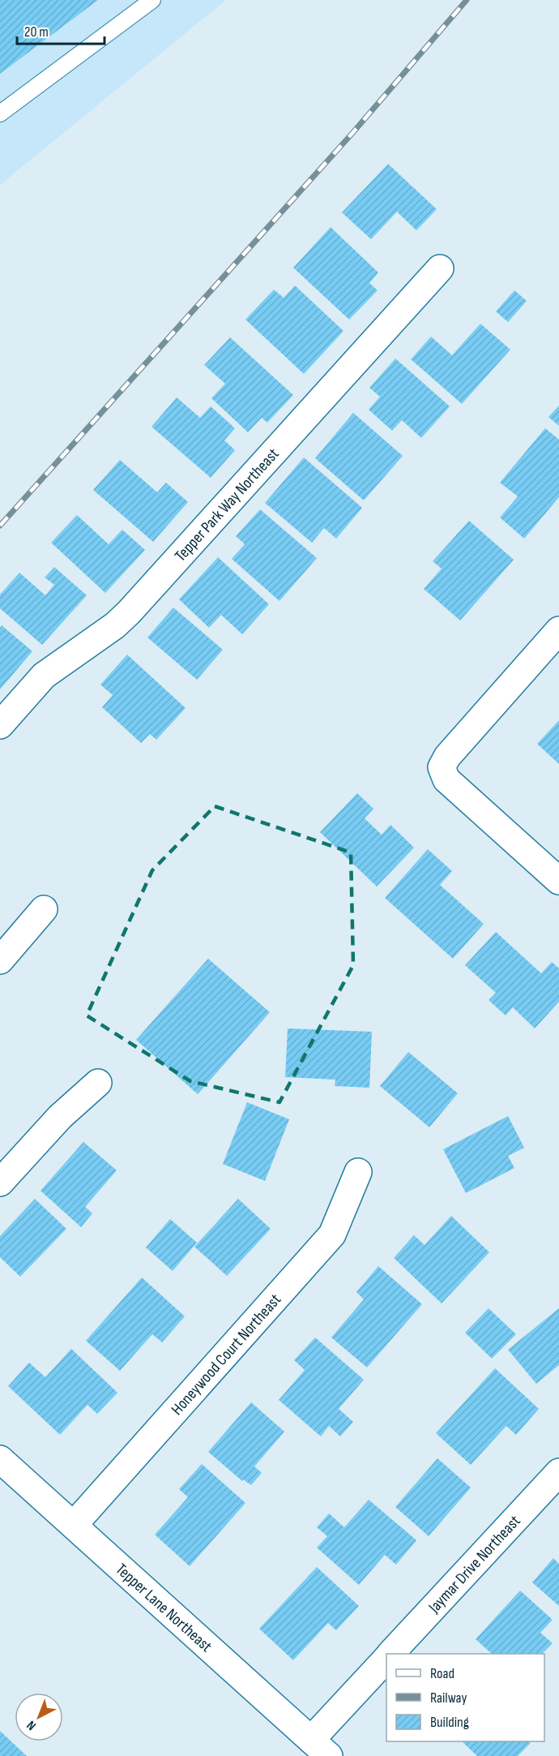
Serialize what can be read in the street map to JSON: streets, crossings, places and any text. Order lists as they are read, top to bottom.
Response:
{
  "streets": {
    "street": [
      "Tepper Park Way Northeast",
      "Honeywood Court Northeast",
      "Jaymar Drive Northeast",
      "Tepper Lane Northeast"
    ]
  },
  "crossings": [
    ["Honeywood Court Northeast", "Tepper Lane Northeast"],
    ["Jaymar Drive Northeast", "Tepper Lane Northeast"]
  ],
  "legend": ["Road", "Railway", "Building"],
  "scale_bar": "20 m",
  "north": "bottom left"
}
